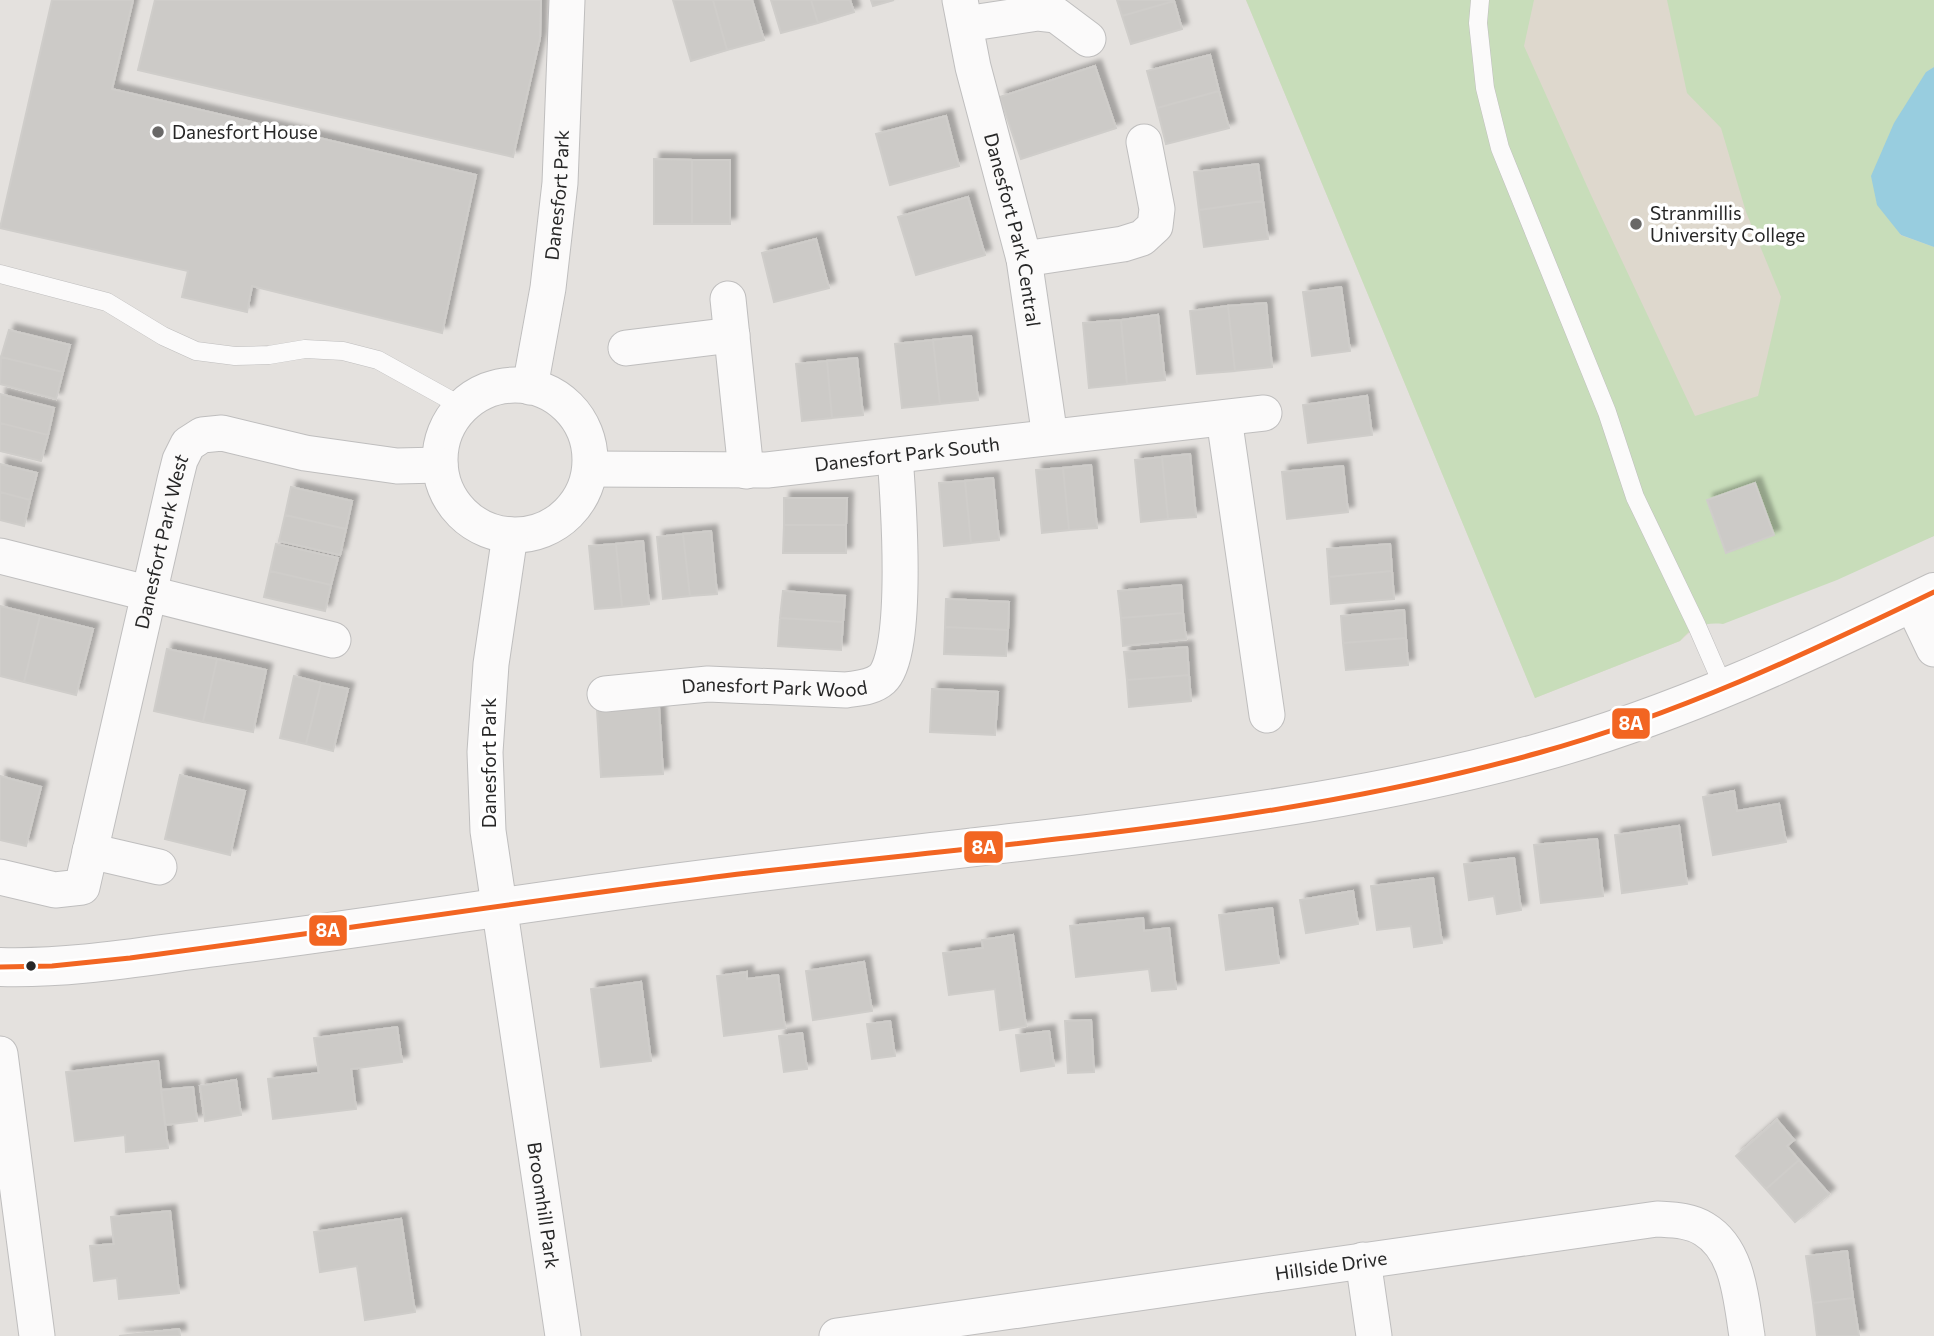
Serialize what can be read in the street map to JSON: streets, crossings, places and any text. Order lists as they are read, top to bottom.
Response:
{
  "streets": {
    "street": [
      "Danesfort Park",
      "Danesfort Park Central",
      "Danesfort Park South",
      "Danesfort Park West",
      "Danesfort Park Wood",
      "Broomhill Park",
      "Hillside Drive"
    ]
  },
  "crossings": [
    ["Danesfort Park", "Danesfort Park South"],
    ["Danesfort Park", "Danesfort Park West"],
    ["Danesfort Park", "Broomhill Park"],
    ["Danesfort Park Central", "Danesfort Park South"],
    ["Danesfort Park South", "Danesfort Park West"],
    ["Danesfort Park South", "Danesfort Park Wood"]
  ],
  "places": ["Danesfort House", "Stranmillis University College"],
  "lines": ["transit line 8A"]
}
